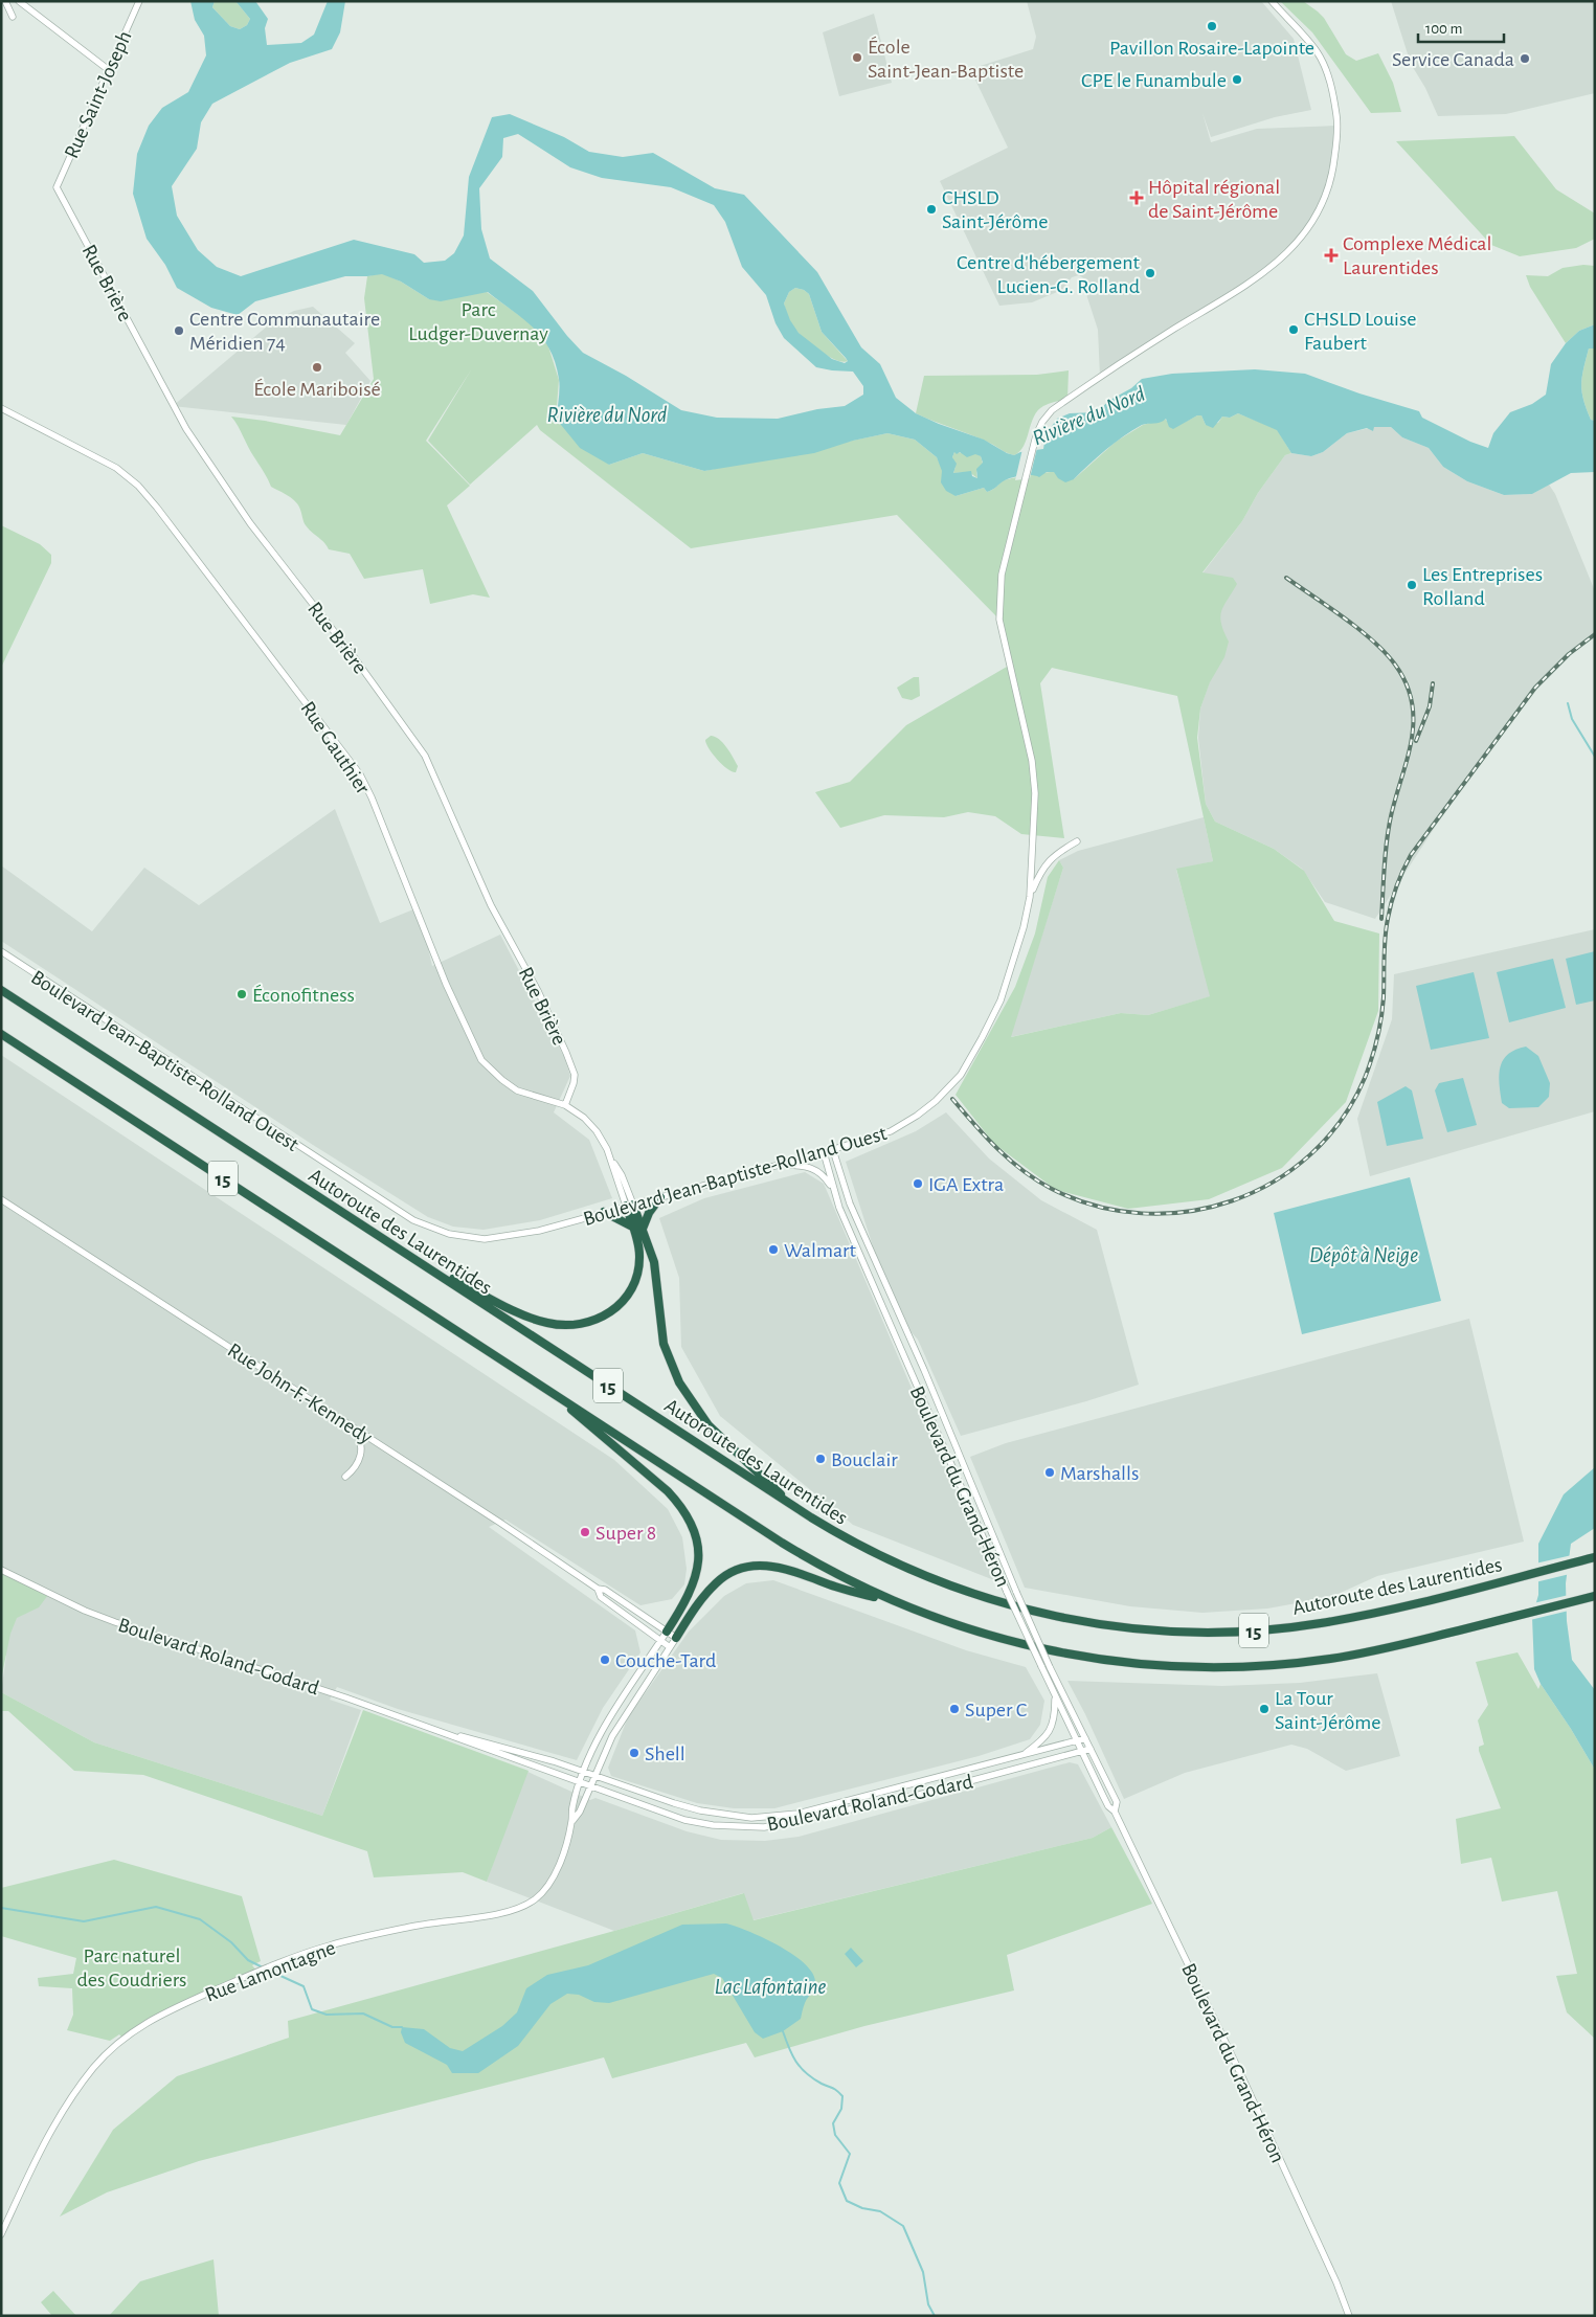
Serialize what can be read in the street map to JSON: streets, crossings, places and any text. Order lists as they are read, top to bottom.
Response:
{
  "streets": {
    "highway": ["15", "Autoroute des Laurentides"],
    "street": [
      "Rue Saint-Joseph",
      "Rue Brière",
      "Rue Gauthier",
      "Boulevard Jean-Baptiste-Rolland Ouest",
      "Rue John-F.-Kennedy",
      "Boulevard du Grand-Héron",
      "Boulevard Roland-Godard",
      "Rue Lamontagne"
    ]
  },
  "crossings": [
    ["Rue Saint-Joseph", "Rue Brière"],
    ["Rue Brière", "Rue Gauthier"],
    ["Rue Gauthier", "Boulevard Jean-Baptiste-Rolland Ouest"],
    ["Boulevard Jean-Baptiste-Rolland Ouest", "Boulevard du Grand-Héron"],
    ["Rue John-F.-Kennedy", "Rue Lamontagne"],
    ["Boulevard du Grand-Héron", "Boulevard Roland-Godard"],
    ["Boulevard Roland-Godard", "Rue Lamontagne"]
  ],
  "water": ["Rivière du Nord", "Dépôt à Neige", "Lac Lafontaine"],
  "parks": ["Parc Ludger-Duvernay", "Parc naturel des Coudriers"],
  "places": {
    "other": [
      "Pavillon Rosaire-Lapointe",
      "École Saint-Jean-Baptiste",
      "Service Canada",
      "CPE le Funambule",
      "CHSLD Saint-Jérôme",
      "Centre d'hébergement Lucien-G. Rolland",
      "CHSLD Louise Faubert",
      "Centre Communautaire Méridien 74",
      "École Mariboisé",
      "Les Entreprises Rolland",
      "Éconofitness",
      "IGA Extra",
      "Walmart",
      "Bouclair",
      "Marshalls",
      "Super 8",
      "Couche-Tard",
      "Super C",
      "La Tour Saint-Jérôme",
      "Shell"
    ],
    "health": ["Hôpital régional de Saint-Jérôme", "Complexe Médical Laurentides"]
  },
  "scale_bar": "100 m"
}
